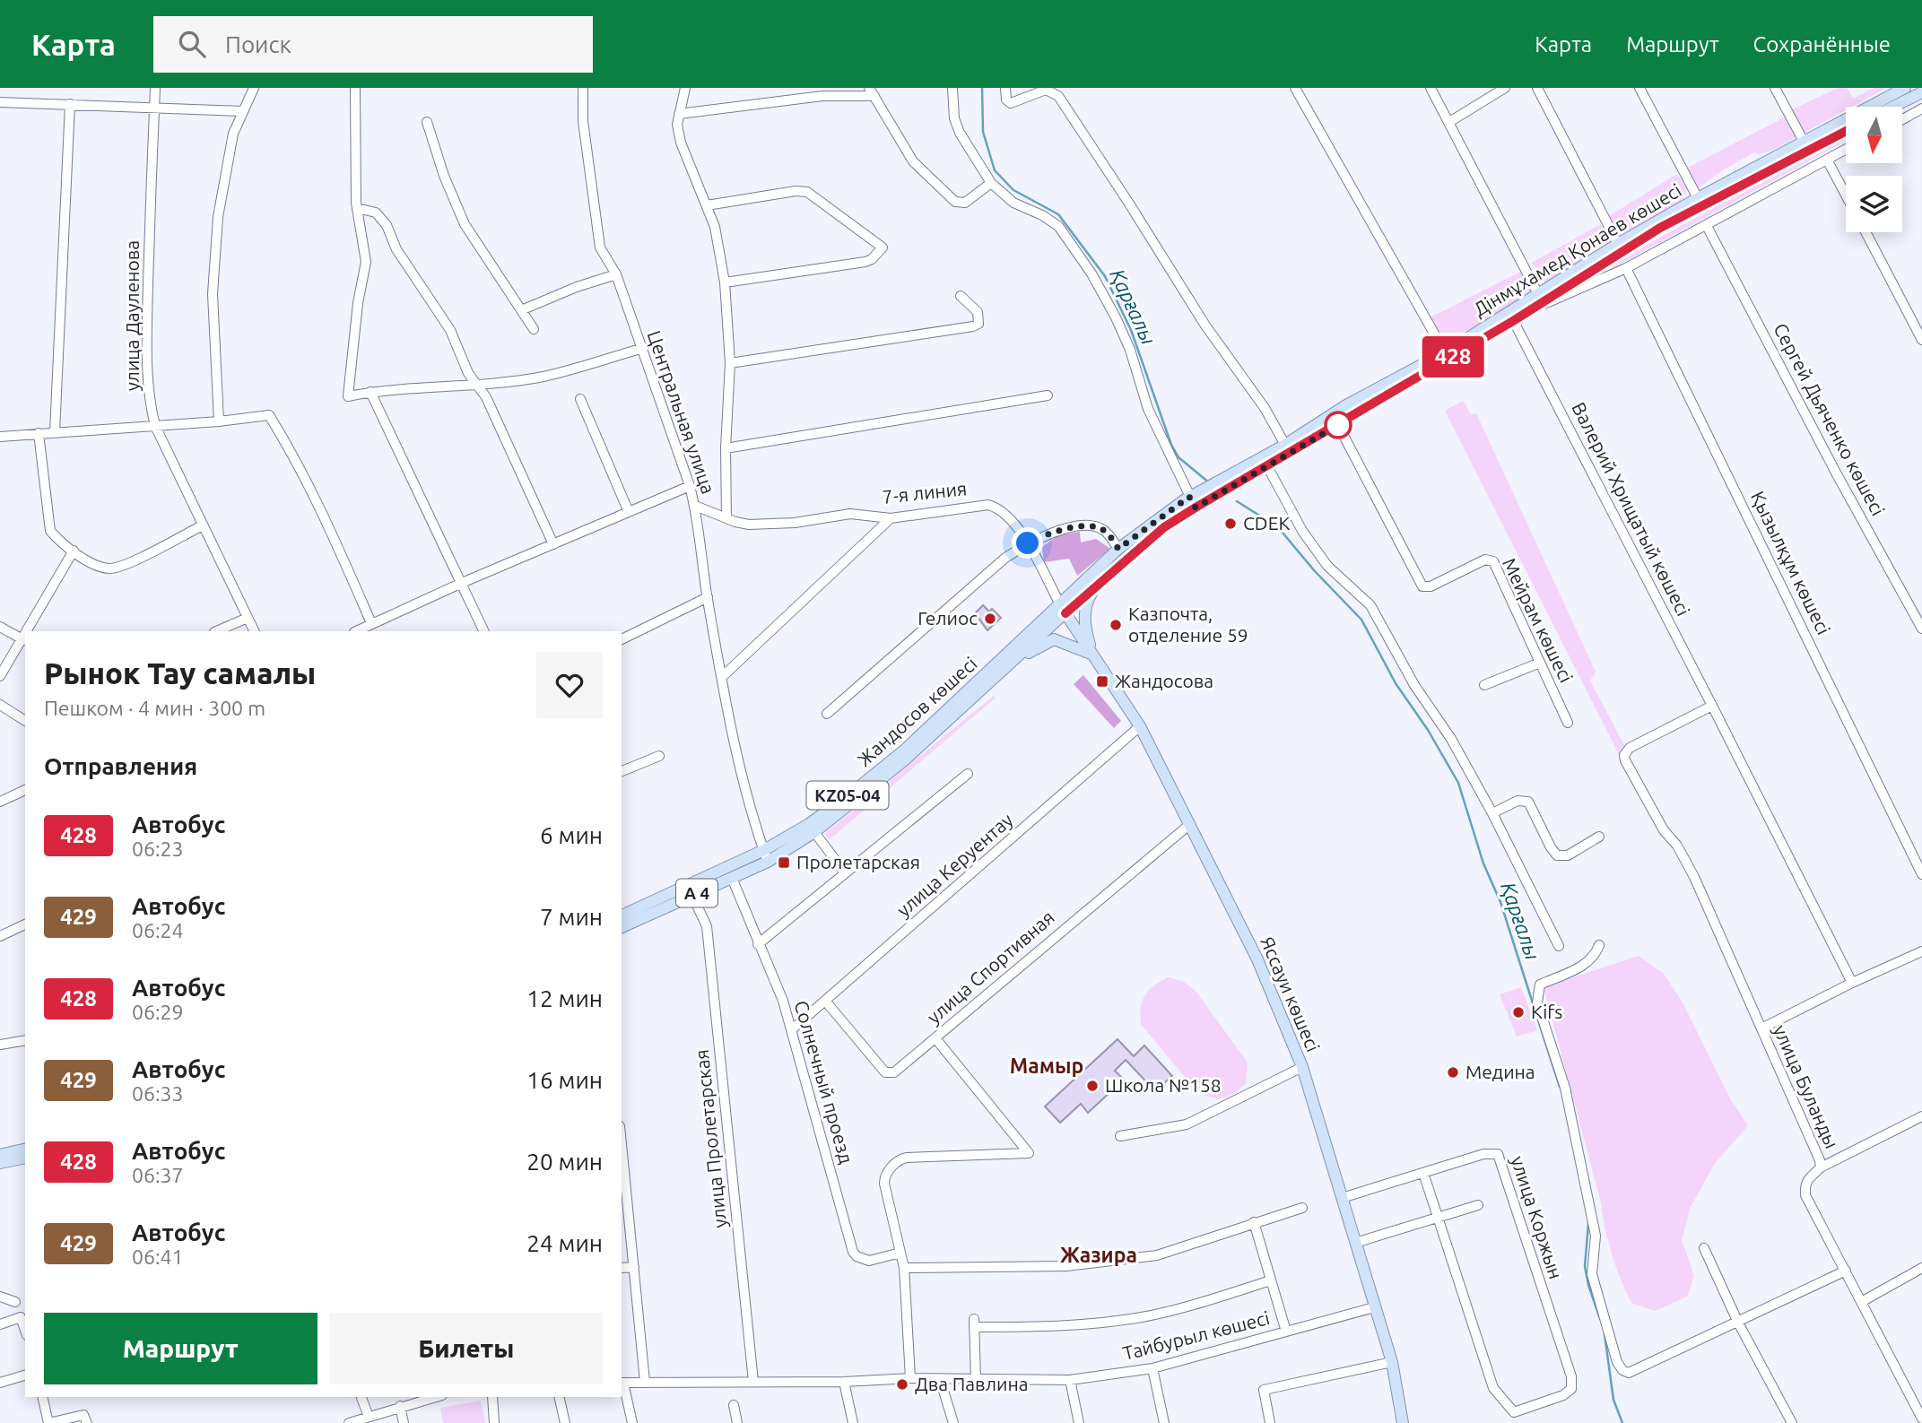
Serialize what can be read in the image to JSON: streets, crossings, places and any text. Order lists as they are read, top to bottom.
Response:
{
  "streets": {
    "main road": [
      "Дінмұхамед Қонаев көшесі",
      "Жандосов көшесі",
      "KZ05-04",
      "А 4",
      "Яссауи көшесі"
    ],
    "street": [
      "улица Дауленова",
      "Центральная улица",
      "Сергей Дьяченко көшесі",
      "7-я линия",
      "Валерий Хрищатый көшесі",
      "Қызылқұм көшесі",
      "Мейрам көшесі",
      "улица Керуентау",
      "улица Спортивная",
      "Солнечный проезд",
      "улица Буланды",
      "улица Пролетарская",
      "улица Коржын",
      "Тайбурыл көшесі"
    ]
  },
  "crossings": [
    ["Дінмұхамед Қонаев көшесі", "7-я линия"],
    ["Дінмұхамед Қонаев көшесі", "Валерий Хрищатый көшесі"],
    ["Дінмұхамед Қонаев көшесі", "Мейрам көшесі"],
    ["Дінмұхамед Қонаев көшесі", "Жандосов көшесі"],
    ["Дінмұхамед Қонаев көшесі", "KZ05-04"],
    ["Дінмұхамед Қонаев көшесі", "Яссауи көшесі"],
    ["Центральная улица", "7-я линия"],
    ["Центральная улица", "Жандосов көшесі"],
    ["7-я линия", "Жандосов көшесі"],
    ["7-я линия", "KZ05-04"],
    ["7-я линия", "Яссауи көшесі"],
    ["Валерий Хрищатый көшесі", "улица Буланды"],
    ["Жандосов көшесі", "KZ05-04"],
    ["Жандосов көшесі", "Яссауи көшесі"],
    ["Жандосов көшесі", "Солнечный проезд"],
    ["Жандосов көшесі", "улица Пролетарская"],
    ["KZ05-04", "Яссауи көшесі"],
    ["улица Керуентау", "улица Спортивная"],
    ["улица Керуентау", "Яссауи көшесі"],
    ["улица Керуентау", "Солнечный проезд"],
    ["улица Спортивная", "Яссауи көшесі"],
    ["Яссауи көшесі", "улица Коржын"],
    ["Яссауи көшесі", "Тайбурыл көшесі"],
    ["улица Пролетарская", "Тайбурыл көшесі"]
  ],
  "districts": ["Мамыр", "Жазира"],
  "water": ["Қарғалы"],
  "places": {
    "other": [
      "CDEK",
      "Гелиос",
      "Казпочта, отделение 59",
      "Kifs",
      "Медина",
      "Школа №158",
      "Два Павлина"
    ],
    "transit": ["Жандосова", "Пролетарская"]
  },
  "lines": ["bus line 428"],
  "north": "bottom",
  "page": {
    "header": "Карта",
    "search": "Поиск",
    "nav": ["Карта", "Маршрут", "Сохранённые"],
    "on_map": "428",
    "heading": [
      ["Рынок Тау самалы", "Пешком · 4 мин · 300 m"],
      "Отправления"
    ],
    "list": [
      {
        "mark": "428",
        "name": "Автобус",
        "note": "06:23",
        "value": "6 мин"
      },
      {
        "mark": "429",
        "name": "Автобус",
        "note": "06:24",
        "value": "7 мин"
      },
      {
        "mark": "428",
        "name": "Автобус",
        "note": "06:29",
        "value": "12 мин"
      },
      {
        "mark": "429",
        "name": "Автобус",
        "note": "06:33",
        "value": "16 мин"
      },
      {
        "mark": "428",
        "name": "Автобус",
        "note": "06:37",
        "value": "20 мин"
      },
      {
        "mark": "429",
        "name": "Автобус",
        "note": "06:41",
        "value": "24 мин"
      }
    ],
    "buttons": ["Маршрут", "Билеты"]
  }
}
